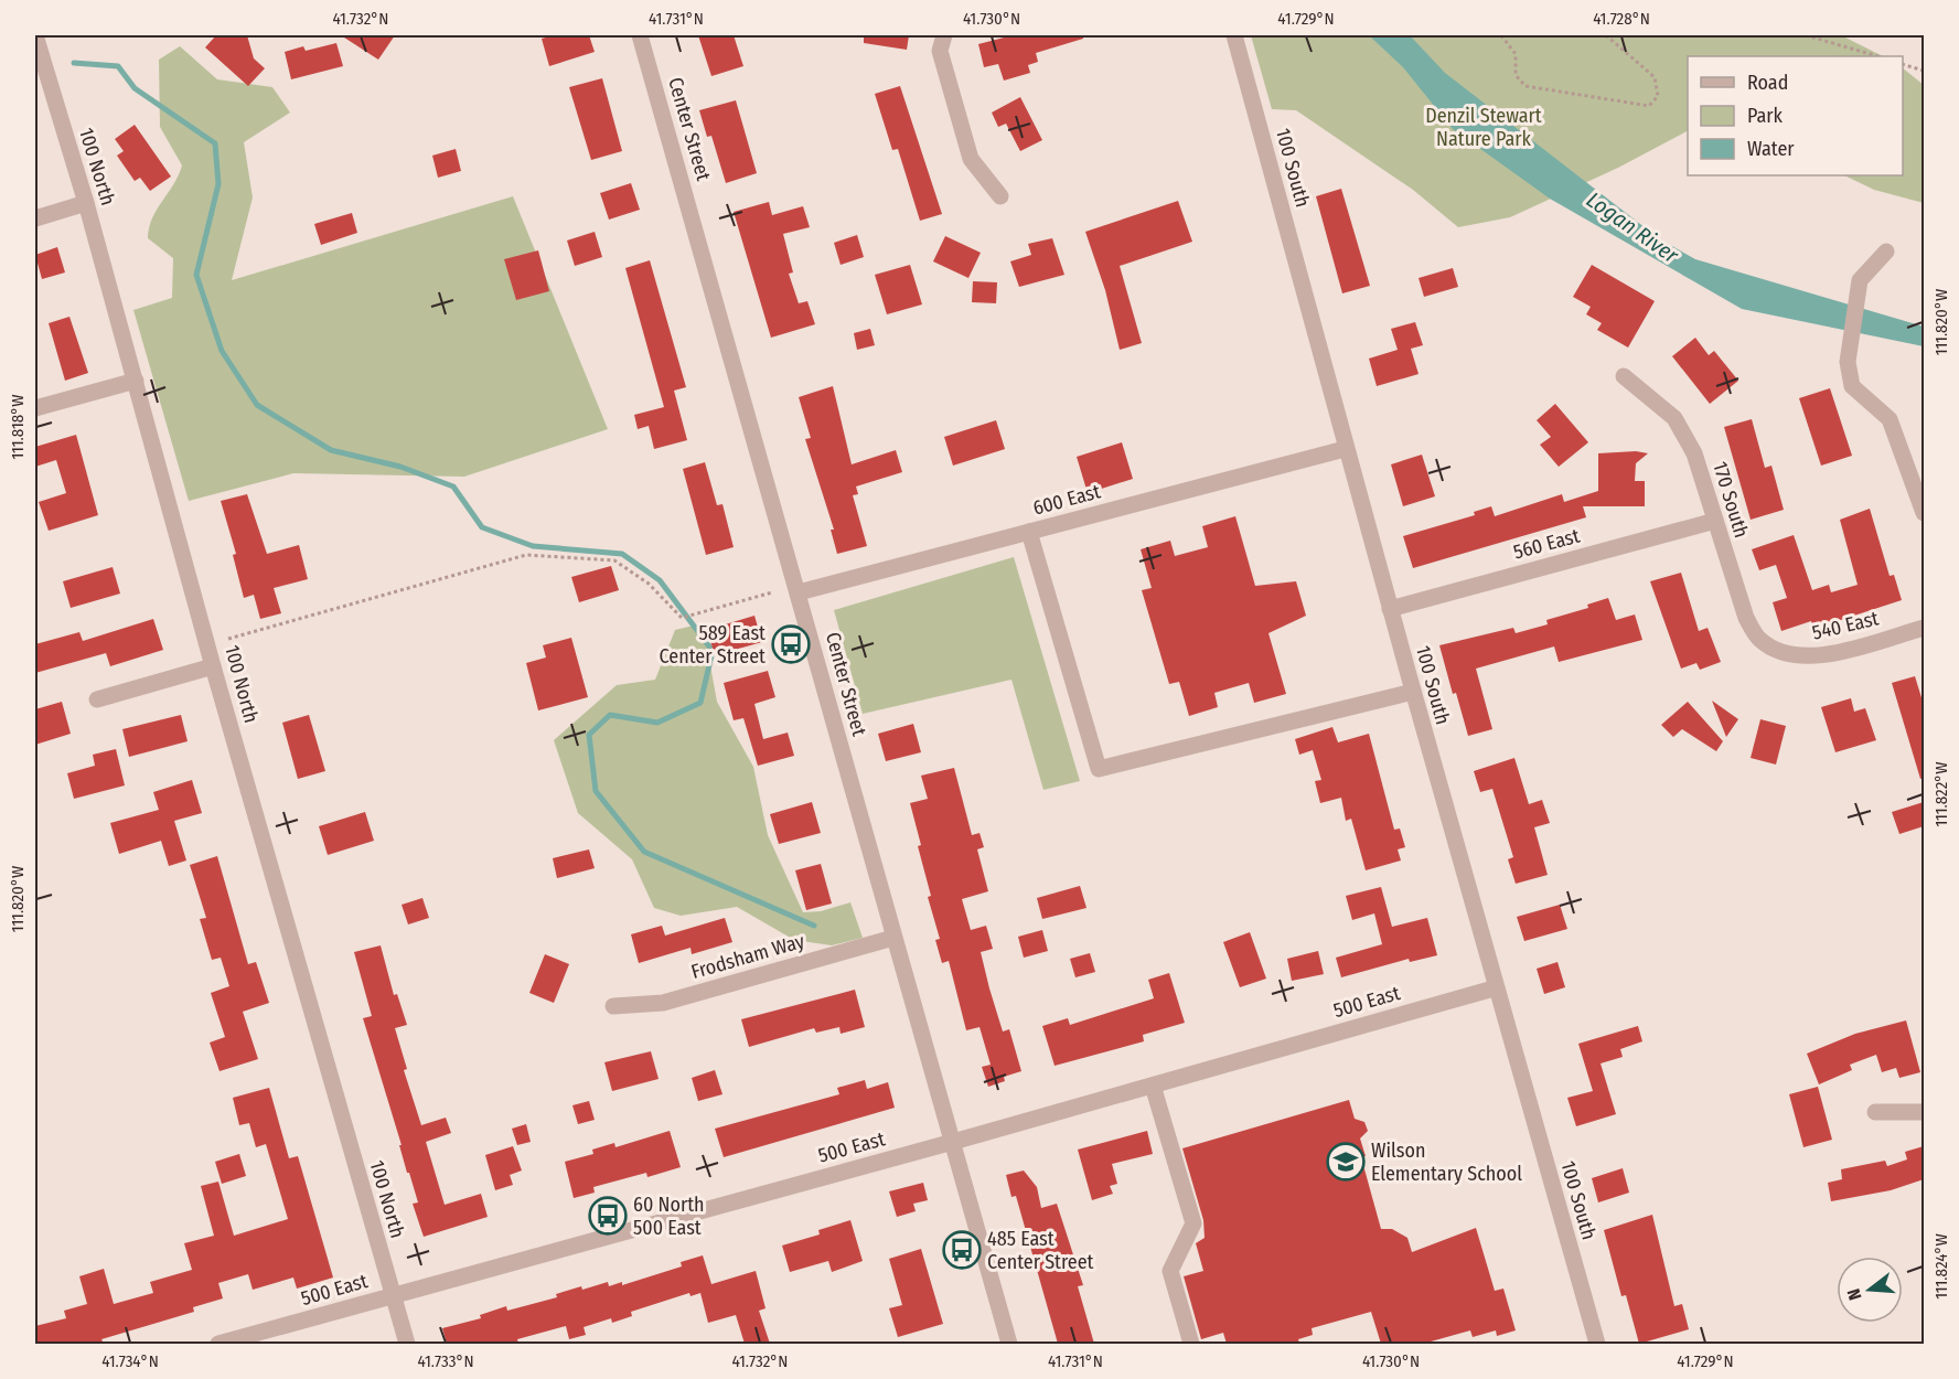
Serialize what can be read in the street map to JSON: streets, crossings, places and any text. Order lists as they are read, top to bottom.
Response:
{
  "streets": {
    "street": [
      "Center Street",
      "100 North",
      "100 South",
      "600 East",
      "170 South",
      "560 East",
      "540 East",
      "Frodsham Way",
      "500 East"
    ]
  },
  "crossings": [
    ["Center Street", "600 East"],
    ["Center Street", "Frodsham Way"],
    ["Center Street", "500 East"],
    ["100 North", "500 East"],
    ["100 South", "600 East"],
    ["100 South", "560 East"],
    ["100 South", "500 East"],
    ["170 South", "560 East"],
    ["170 South", "540 East"]
  ],
  "water": ["Logan River"],
  "parks": ["Denzil Stewart Nature Park"],
  "places": {
    "bus stop": ["589 East Center Street", "60 North 500 East", "485 East Center Street"],
    "school or university": ["Wilson Elementary School"]
  },
  "legend": ["Road", "Park", "Water"],
  "north": "left",
  "coordinates": [
    "41.732°N",
    "41.731°N",
    "41.730°N",
    "41.729°N",
    "41.728°N",
    "111.820°W",
    "111.818°W",
    "111.822°W",
    "111.824°W",
    "41.734°N",
    "41.733°N"
  ]
}
